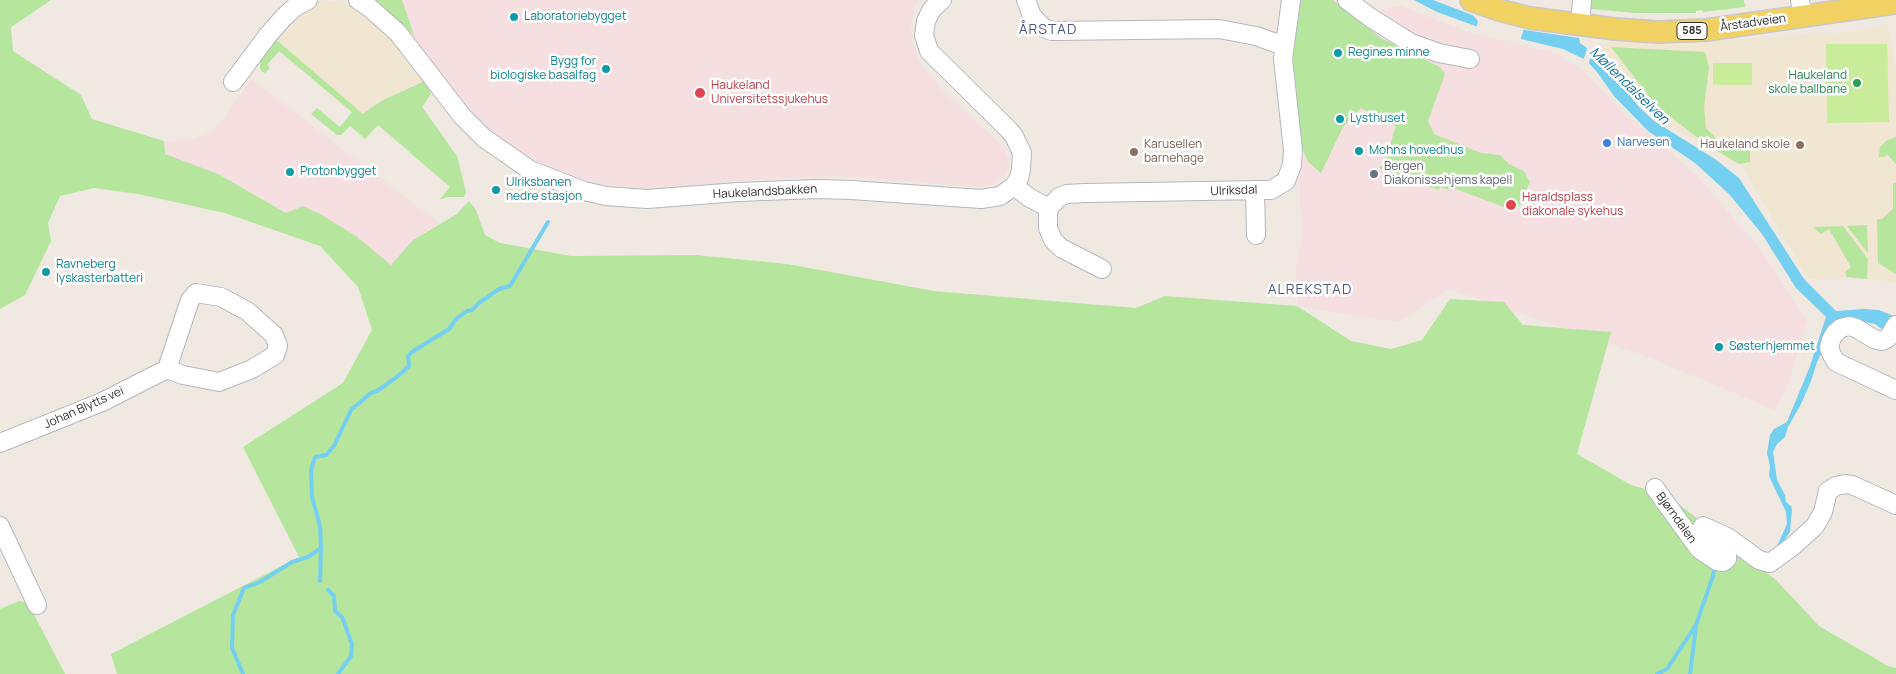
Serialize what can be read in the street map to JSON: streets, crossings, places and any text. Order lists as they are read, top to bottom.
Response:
{
  "streets": {
    "main road": ["Årstadveien", "585"],
    "street": [
      "Ulriksdal",
      "Haukelandsbakken",
      "Johan Blytts vei",
      "Bjørndalen"
    ]
  },
  "districts": ["ÅRSTAD", "ALREKSTAD"],
  "water": ["Møllendalselven"],
  "places": [
    "Laboratoriebygget",
    "Regines minne",
    "Bygg for biologiske basalfag",
    "Haukeland skole ballbane",
    "Haukeland Universitetssjukehus",
    "Lysthuset",
    "Narvesen",
    "Haukeland skole",
    "Mohns hovedhus",
    "Karusellen barnehage",
    "Protonbygget",
    "Bergen Diakonissehjems kapell",
    "Ulriksbanen nedre stasjon",
    "Haraldsplass diakonale sykehus",
    "Ravneberg lyskasterbatteri",
    "Søsterhjemmet"
  ]
}
